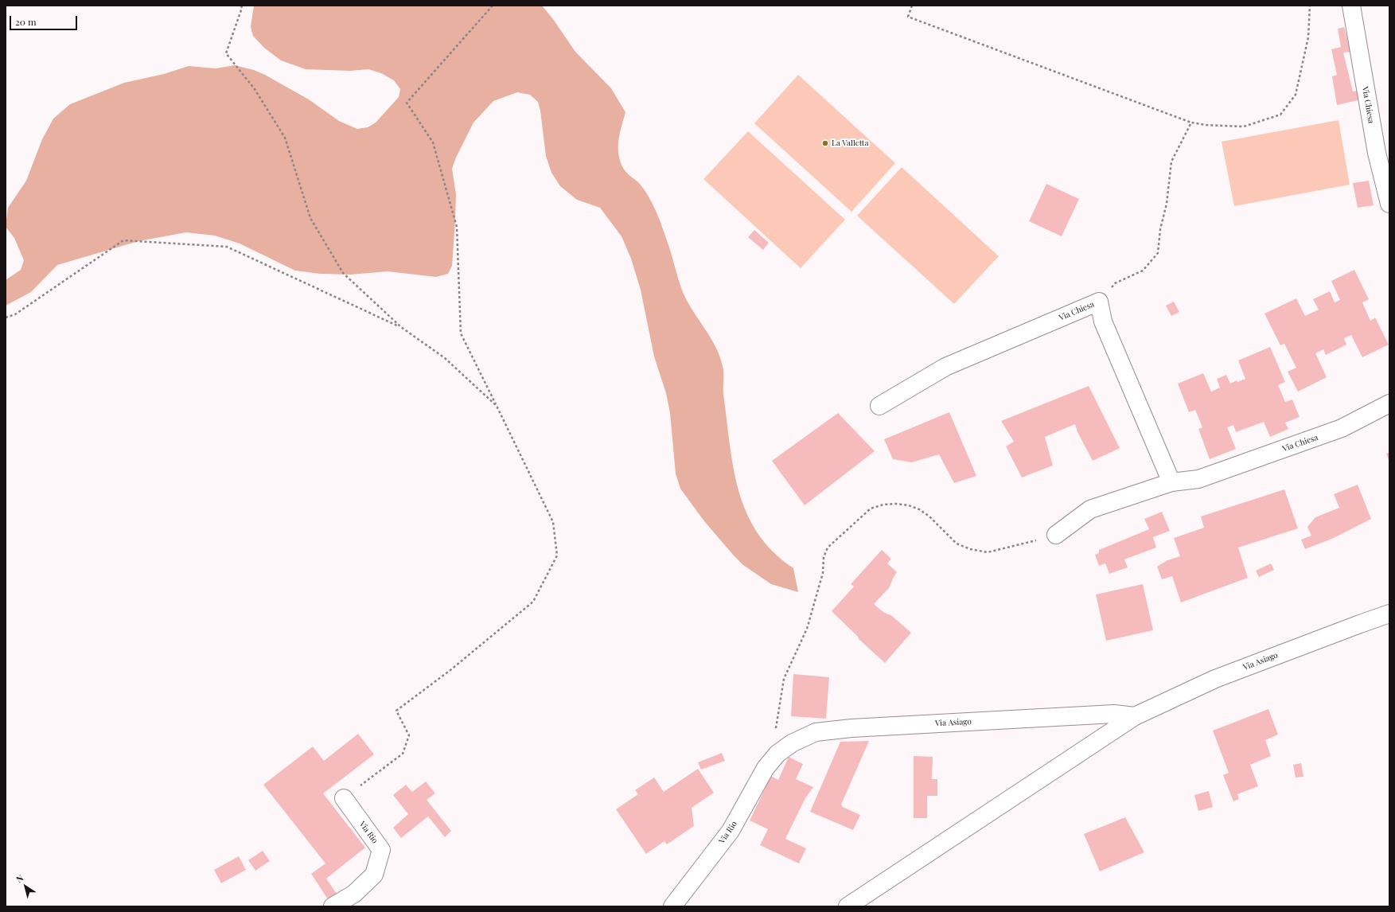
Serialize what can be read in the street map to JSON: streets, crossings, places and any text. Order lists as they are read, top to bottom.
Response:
{
  "streets": {
    "street": ["Via Chiesa", "Via Asiago", "Via Rio"]
  },
  "crossings": [
    ["Via Asiago", "Via Rio"]
  ],
  "places": ["La Valletta"],
  "scale_bar": "20 m",
  "north": "top left"
}
